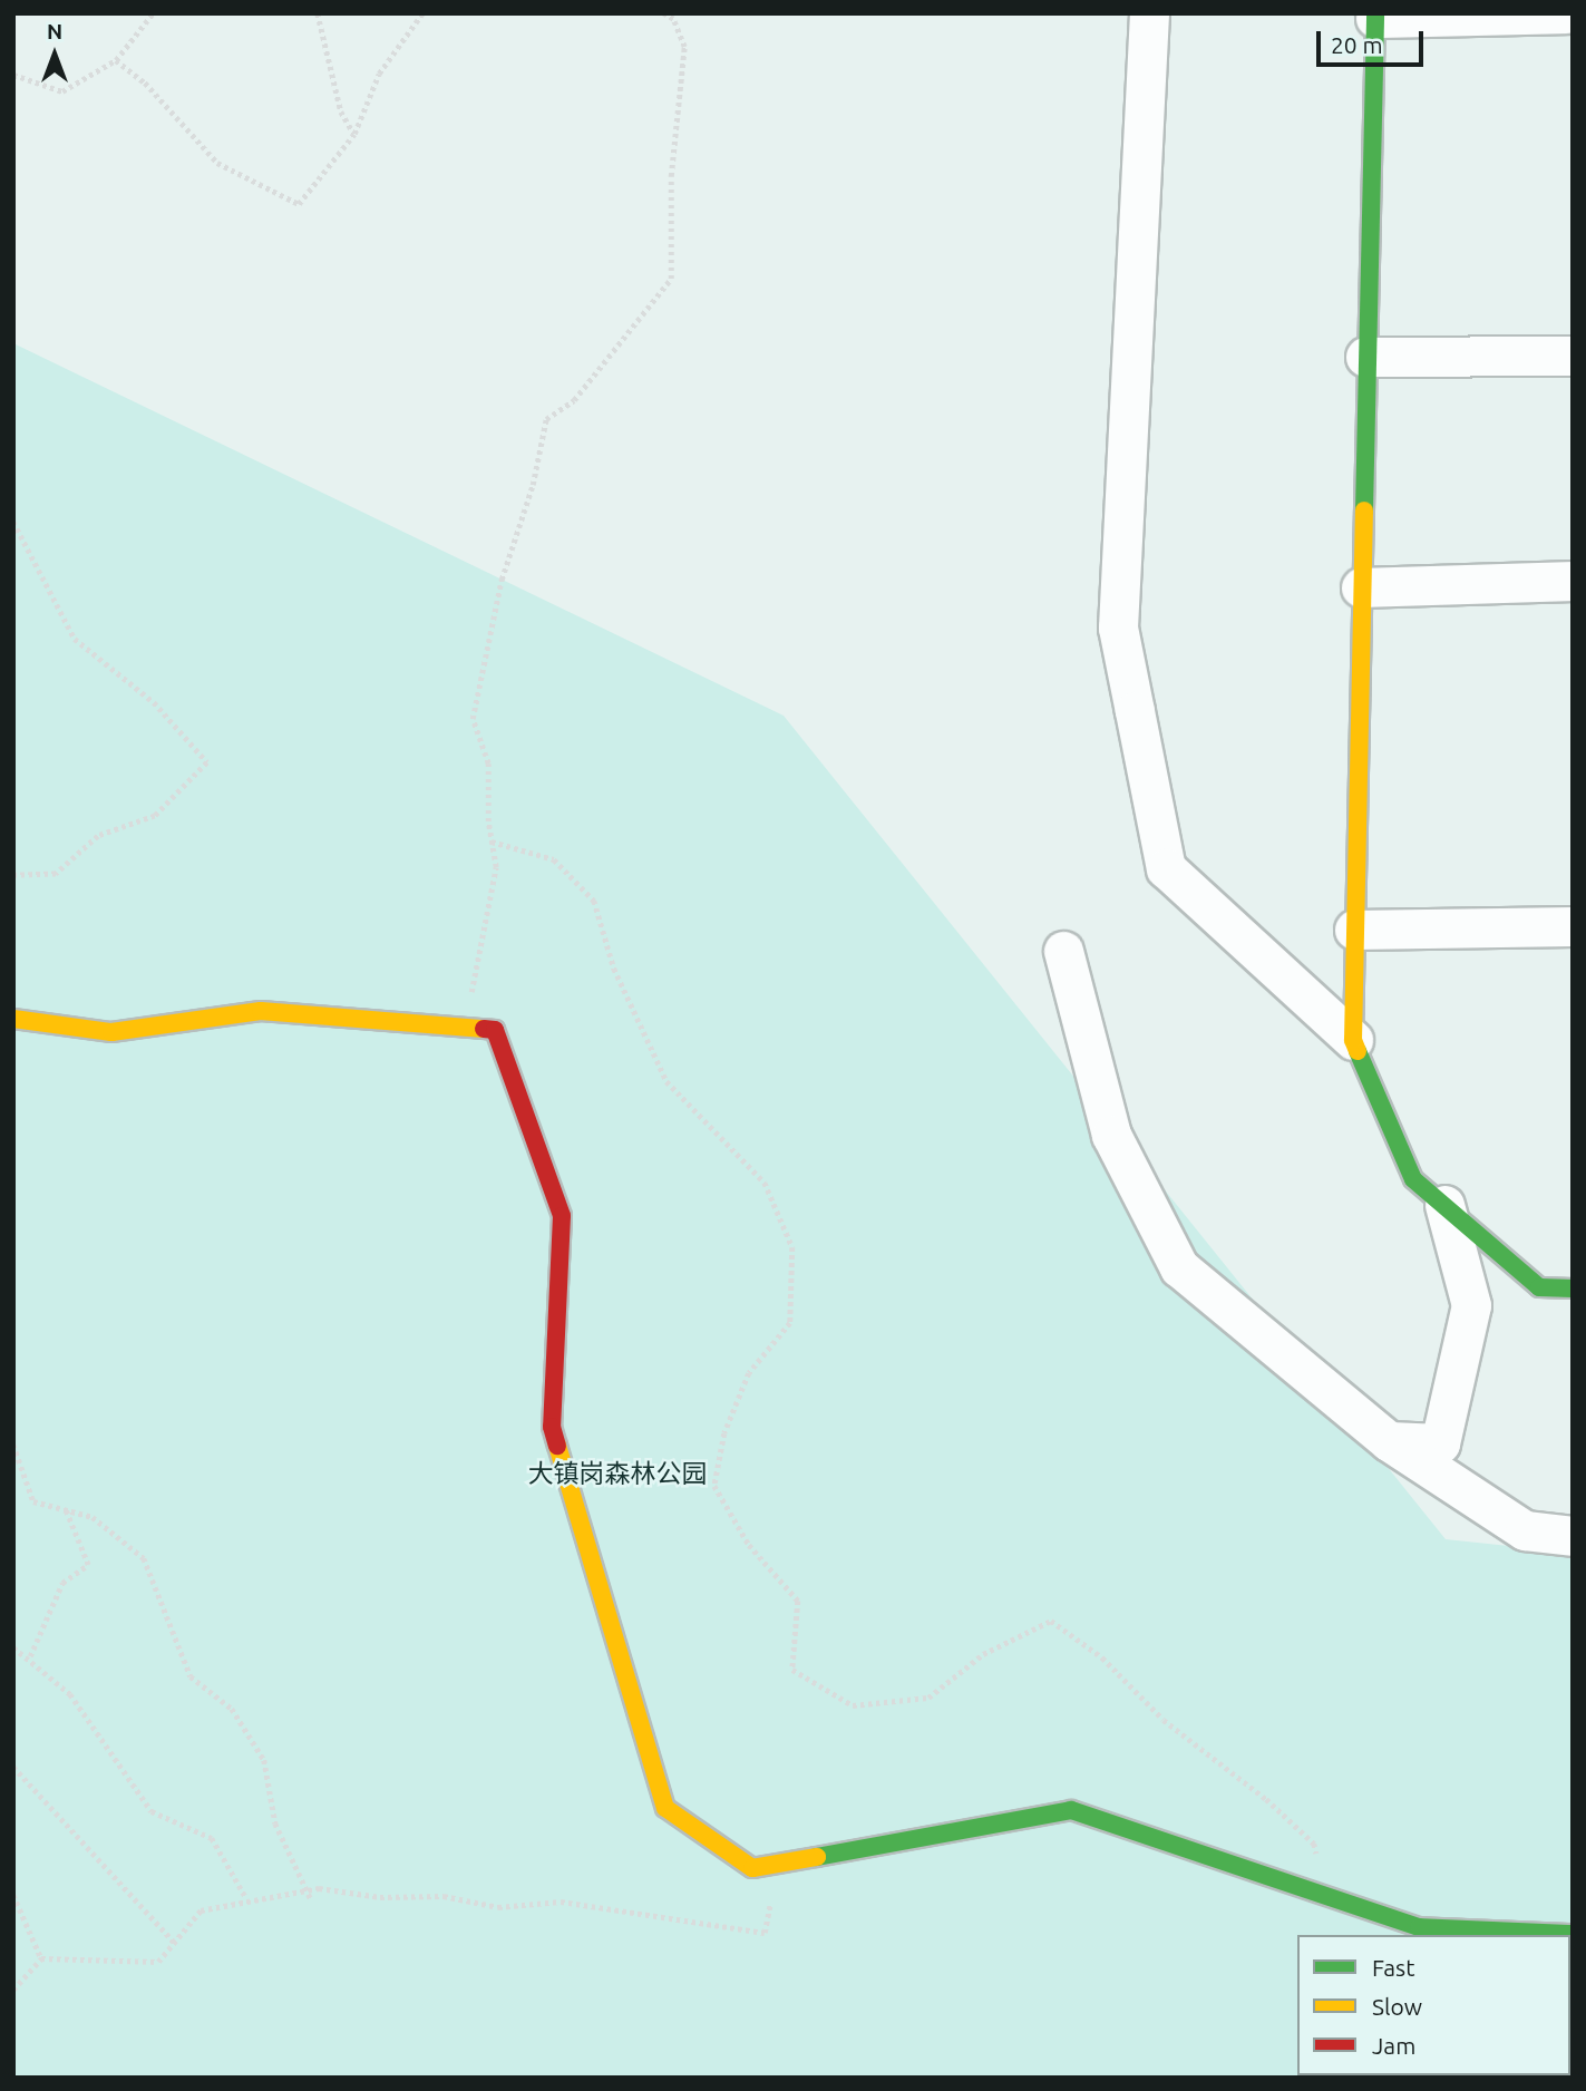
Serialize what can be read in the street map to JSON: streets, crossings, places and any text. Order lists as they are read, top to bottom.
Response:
{
  "parks": ["大镇岗森林公园"],
  "legend": ["Fast", "Slow", "Jam"],
  "scale_bar": "20 m",
  "north": "top"
}
